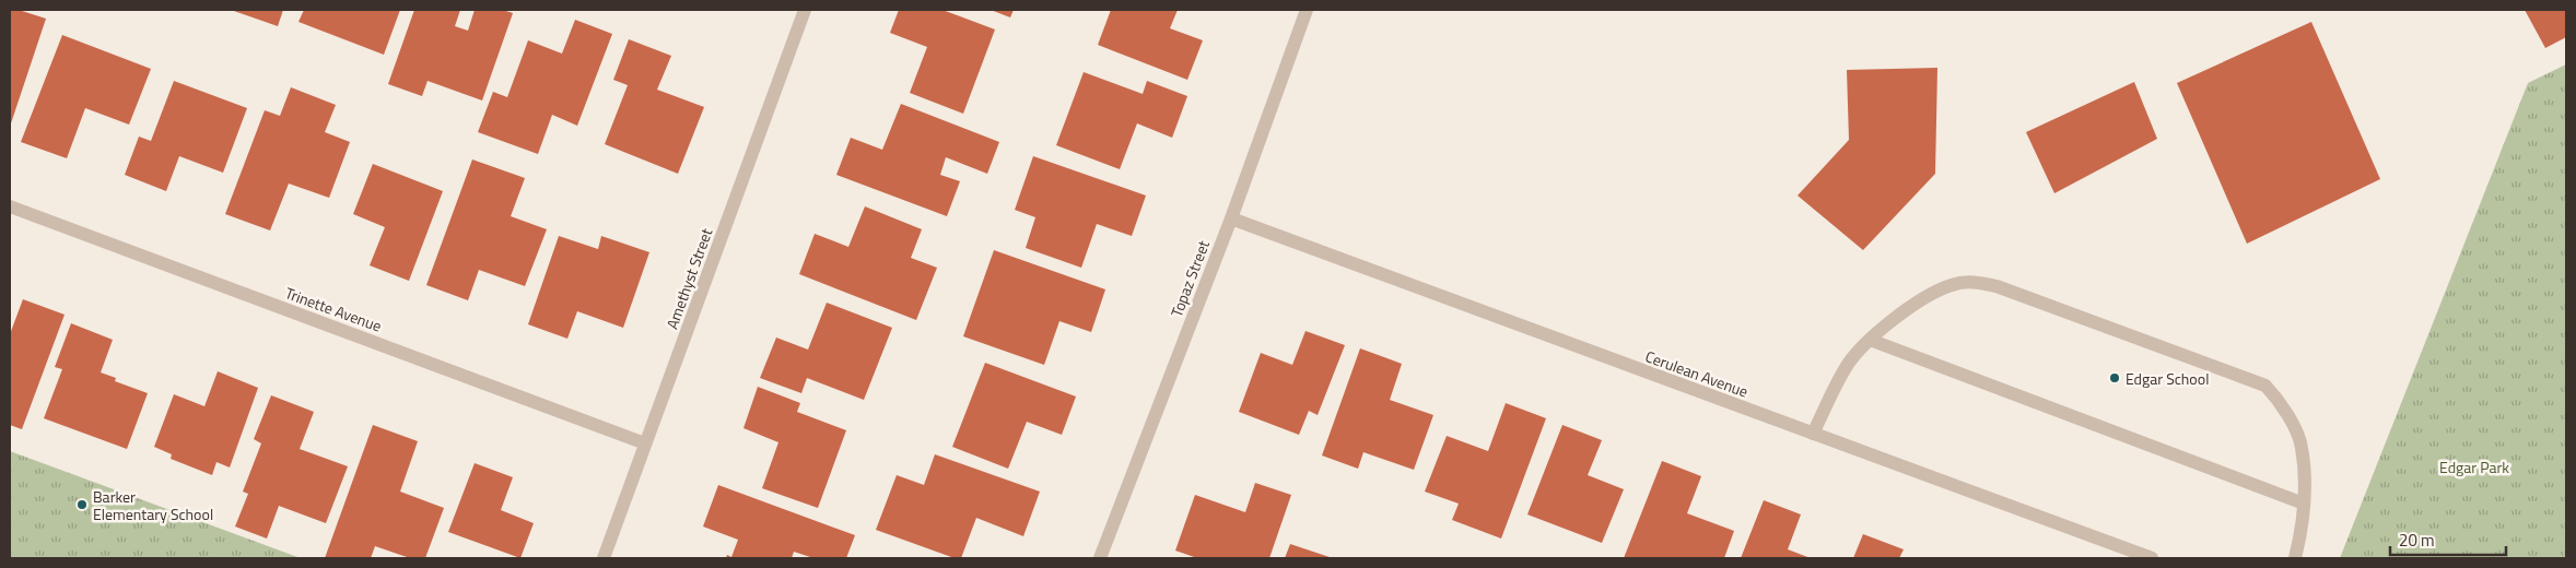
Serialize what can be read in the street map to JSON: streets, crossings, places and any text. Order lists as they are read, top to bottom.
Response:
{
  "streets": {
    "street": [
      "Amethyst Street",
      "Topaz Street",
      "Trinette Avenue",
      "Cerulean Avenue"
    ]
  },
  "crossings": [
    ["Amethyst Street", "Trinette Avenue"],
    ["Topaz Street", "Cerulean Avenue"]
  ],
  "parks": ["Edgar Park"],
  "places": ["Edgar School", "Barker Elementary School"],
  "scale_bar": "20 m"
}
